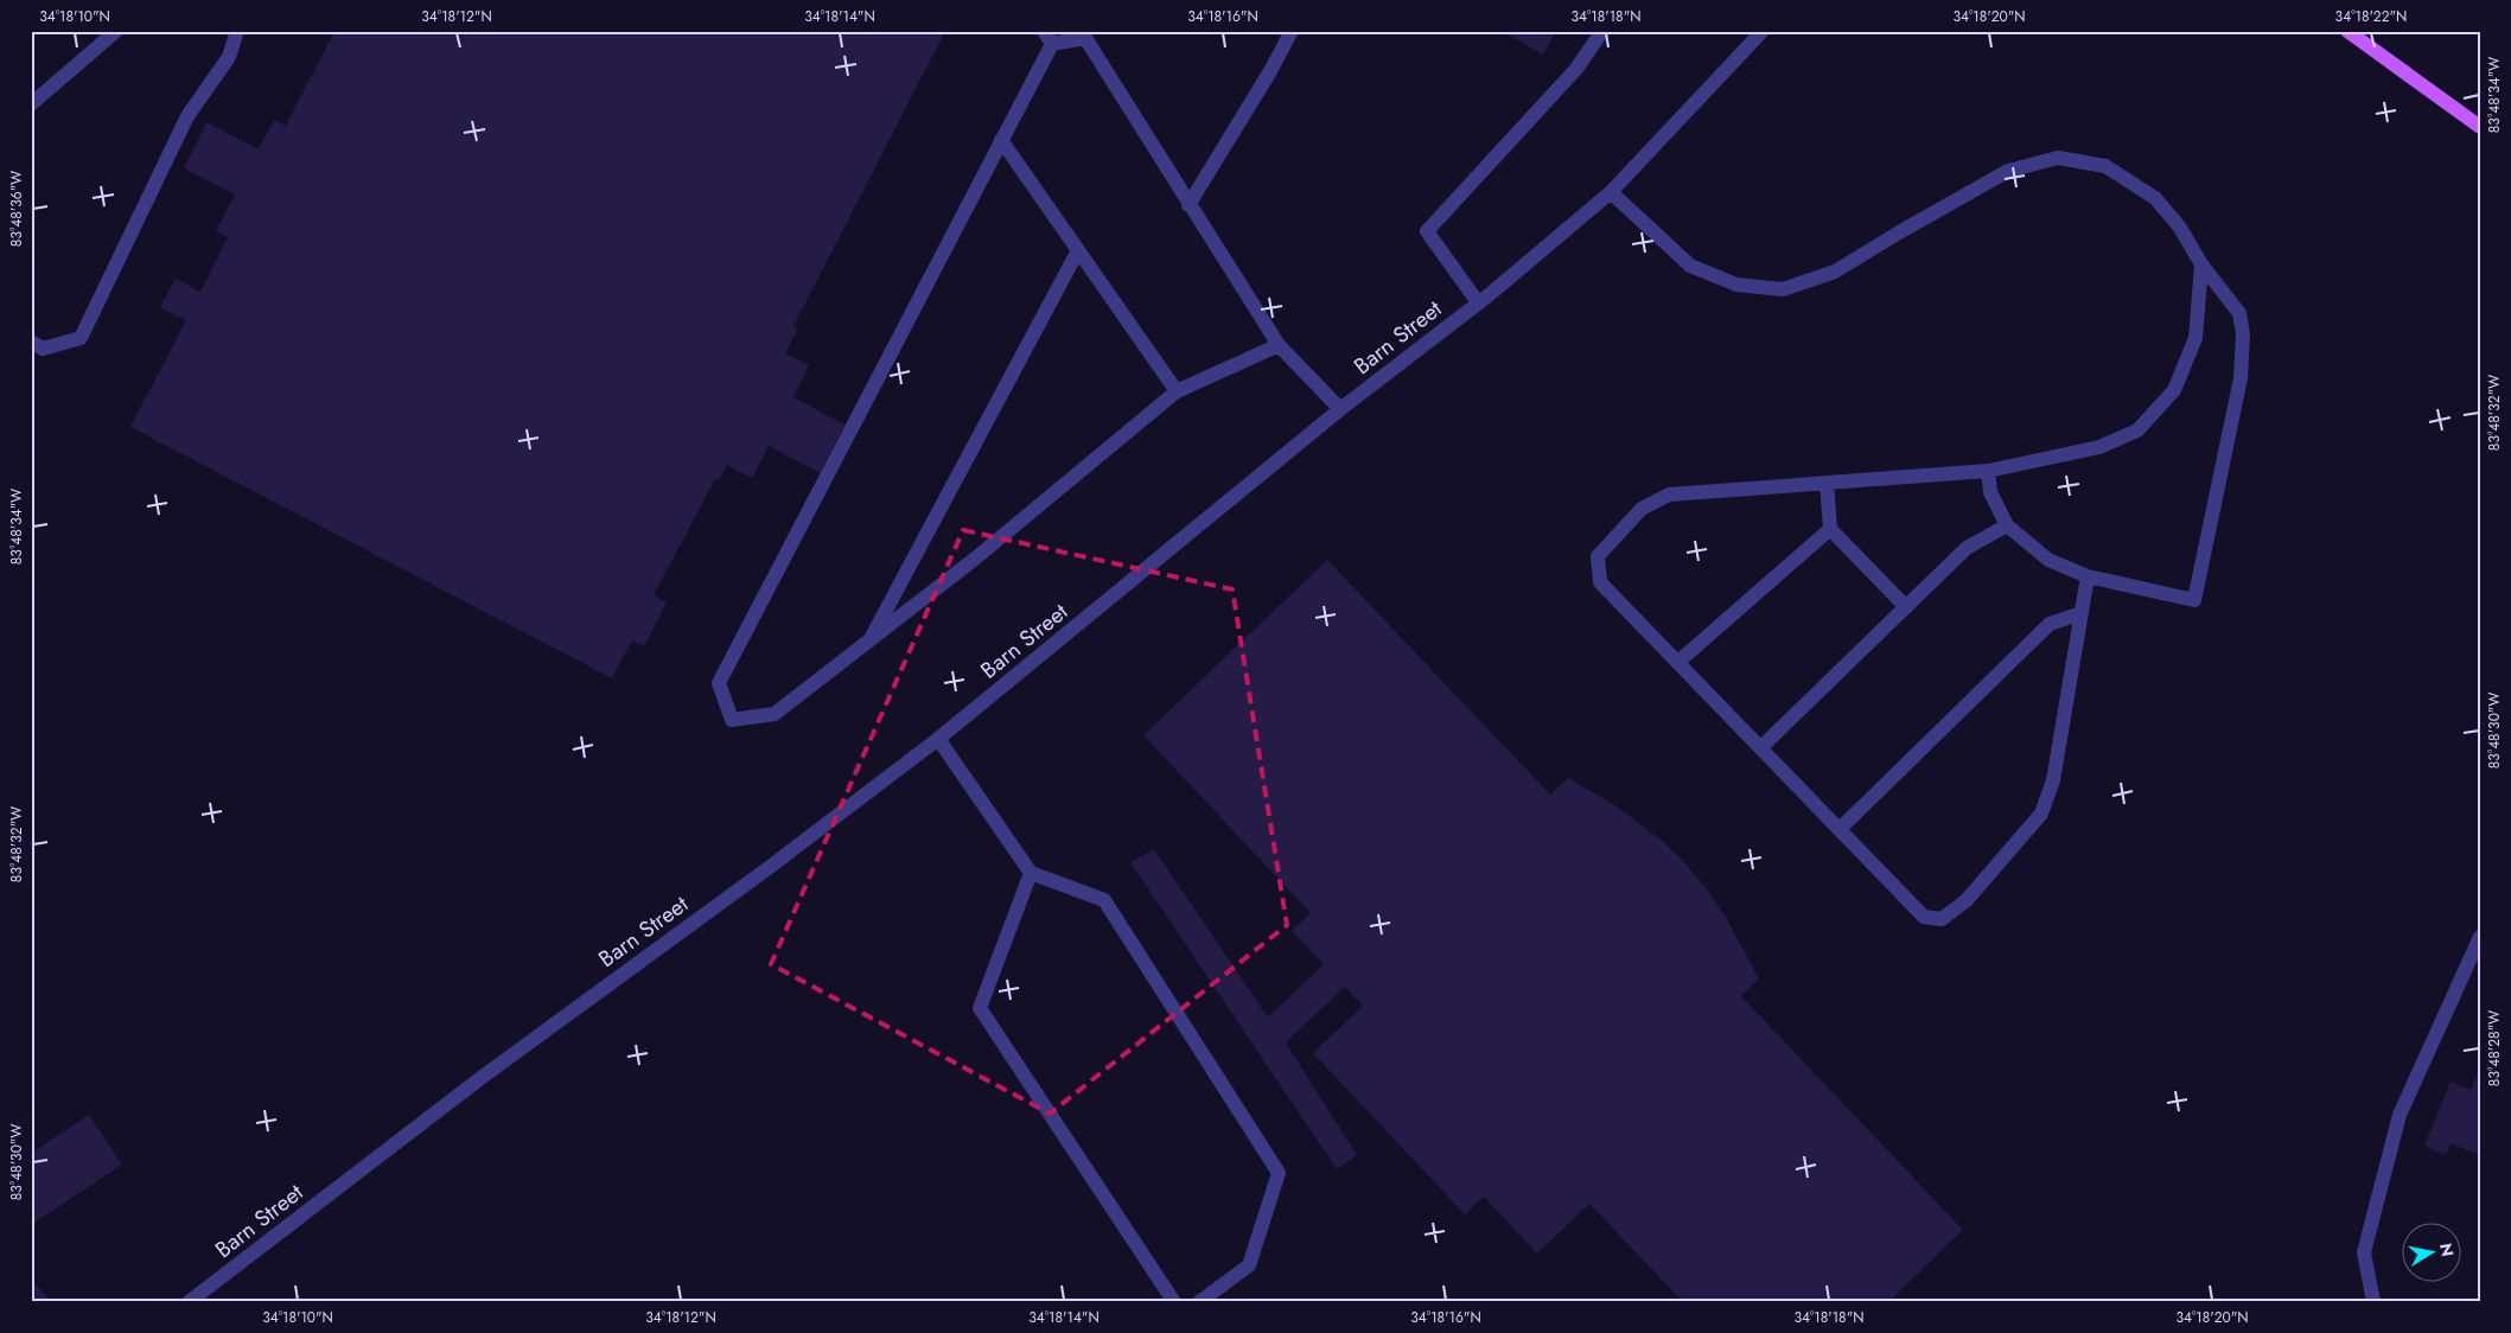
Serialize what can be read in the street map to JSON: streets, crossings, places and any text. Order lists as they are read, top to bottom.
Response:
{
  "streets": {
    "street": ["Barn Street"]
  },
  "north": "right",
  "coordinates": [
    "34°18'10\"N",
    "34°18'12\"N",
    "34°18'14\"N",
    "34°18'16\"N",
    "34°18'18\"N",
    "34°18'20\"N",
    "34°18'22\"N",
    "83°48'34\"W",
    "83°48'36\"W",
    "83°48'32\"W",
    "83°48'30\"W",
    "83°48'28\"W"
  ]
}
